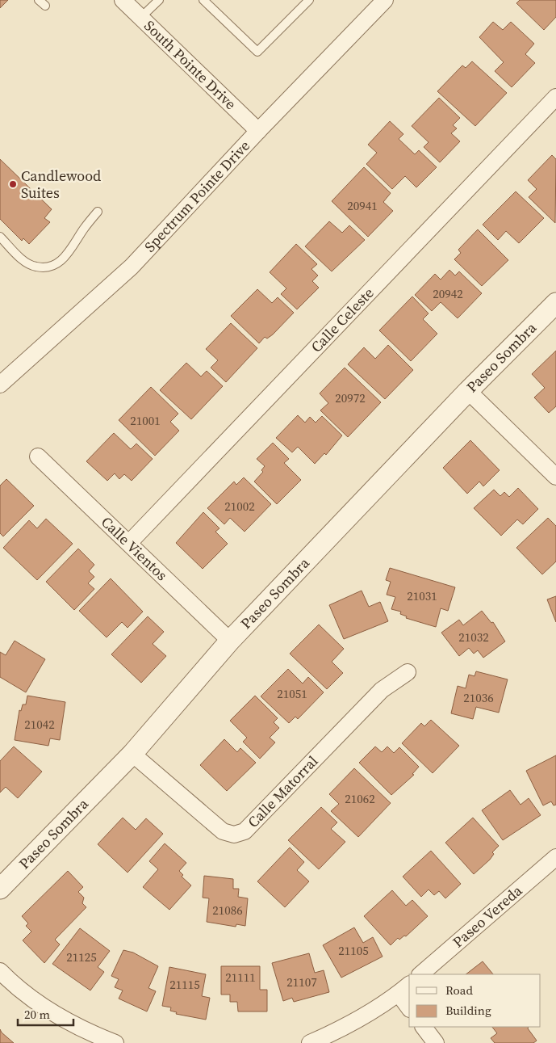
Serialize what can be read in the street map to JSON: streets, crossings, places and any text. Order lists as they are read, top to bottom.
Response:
{
  "streets": {
    "street": [
      "South Pointe Drive",
      "Spectrum Pointe Drive",
      "Calle Celeste",
      "Paseo Sombra",
      "Calle Vientos",
      "Calle Matorral",
      "Paseo Vereda"
    ]
  },
  "crossings": [
    ["South Pointe Drive", "Spectrum Pointe Drive"],
    ["Calle Celeste", "Calle Vientos"],
    ["Paseo Sombra", "Calle Vientos"],
    ["Paseo Sombra", "Calle Matorral"]
  ],
  "places": ["Candlewood Suites"],
  "house_numbers": [
    "20941",
    "20942",
    "20972",
    "21001",
    "21002",
    "21031",
    "21032",
    "21051",
    "21036",
    "21042",
    "21062",
    "21086",
    "21105",
    "21125",
    "21111",
    "21107",
    "21115"
  ],
  "legend": ["Road", "Building"],
  "scale_bar": "20 m"
}
